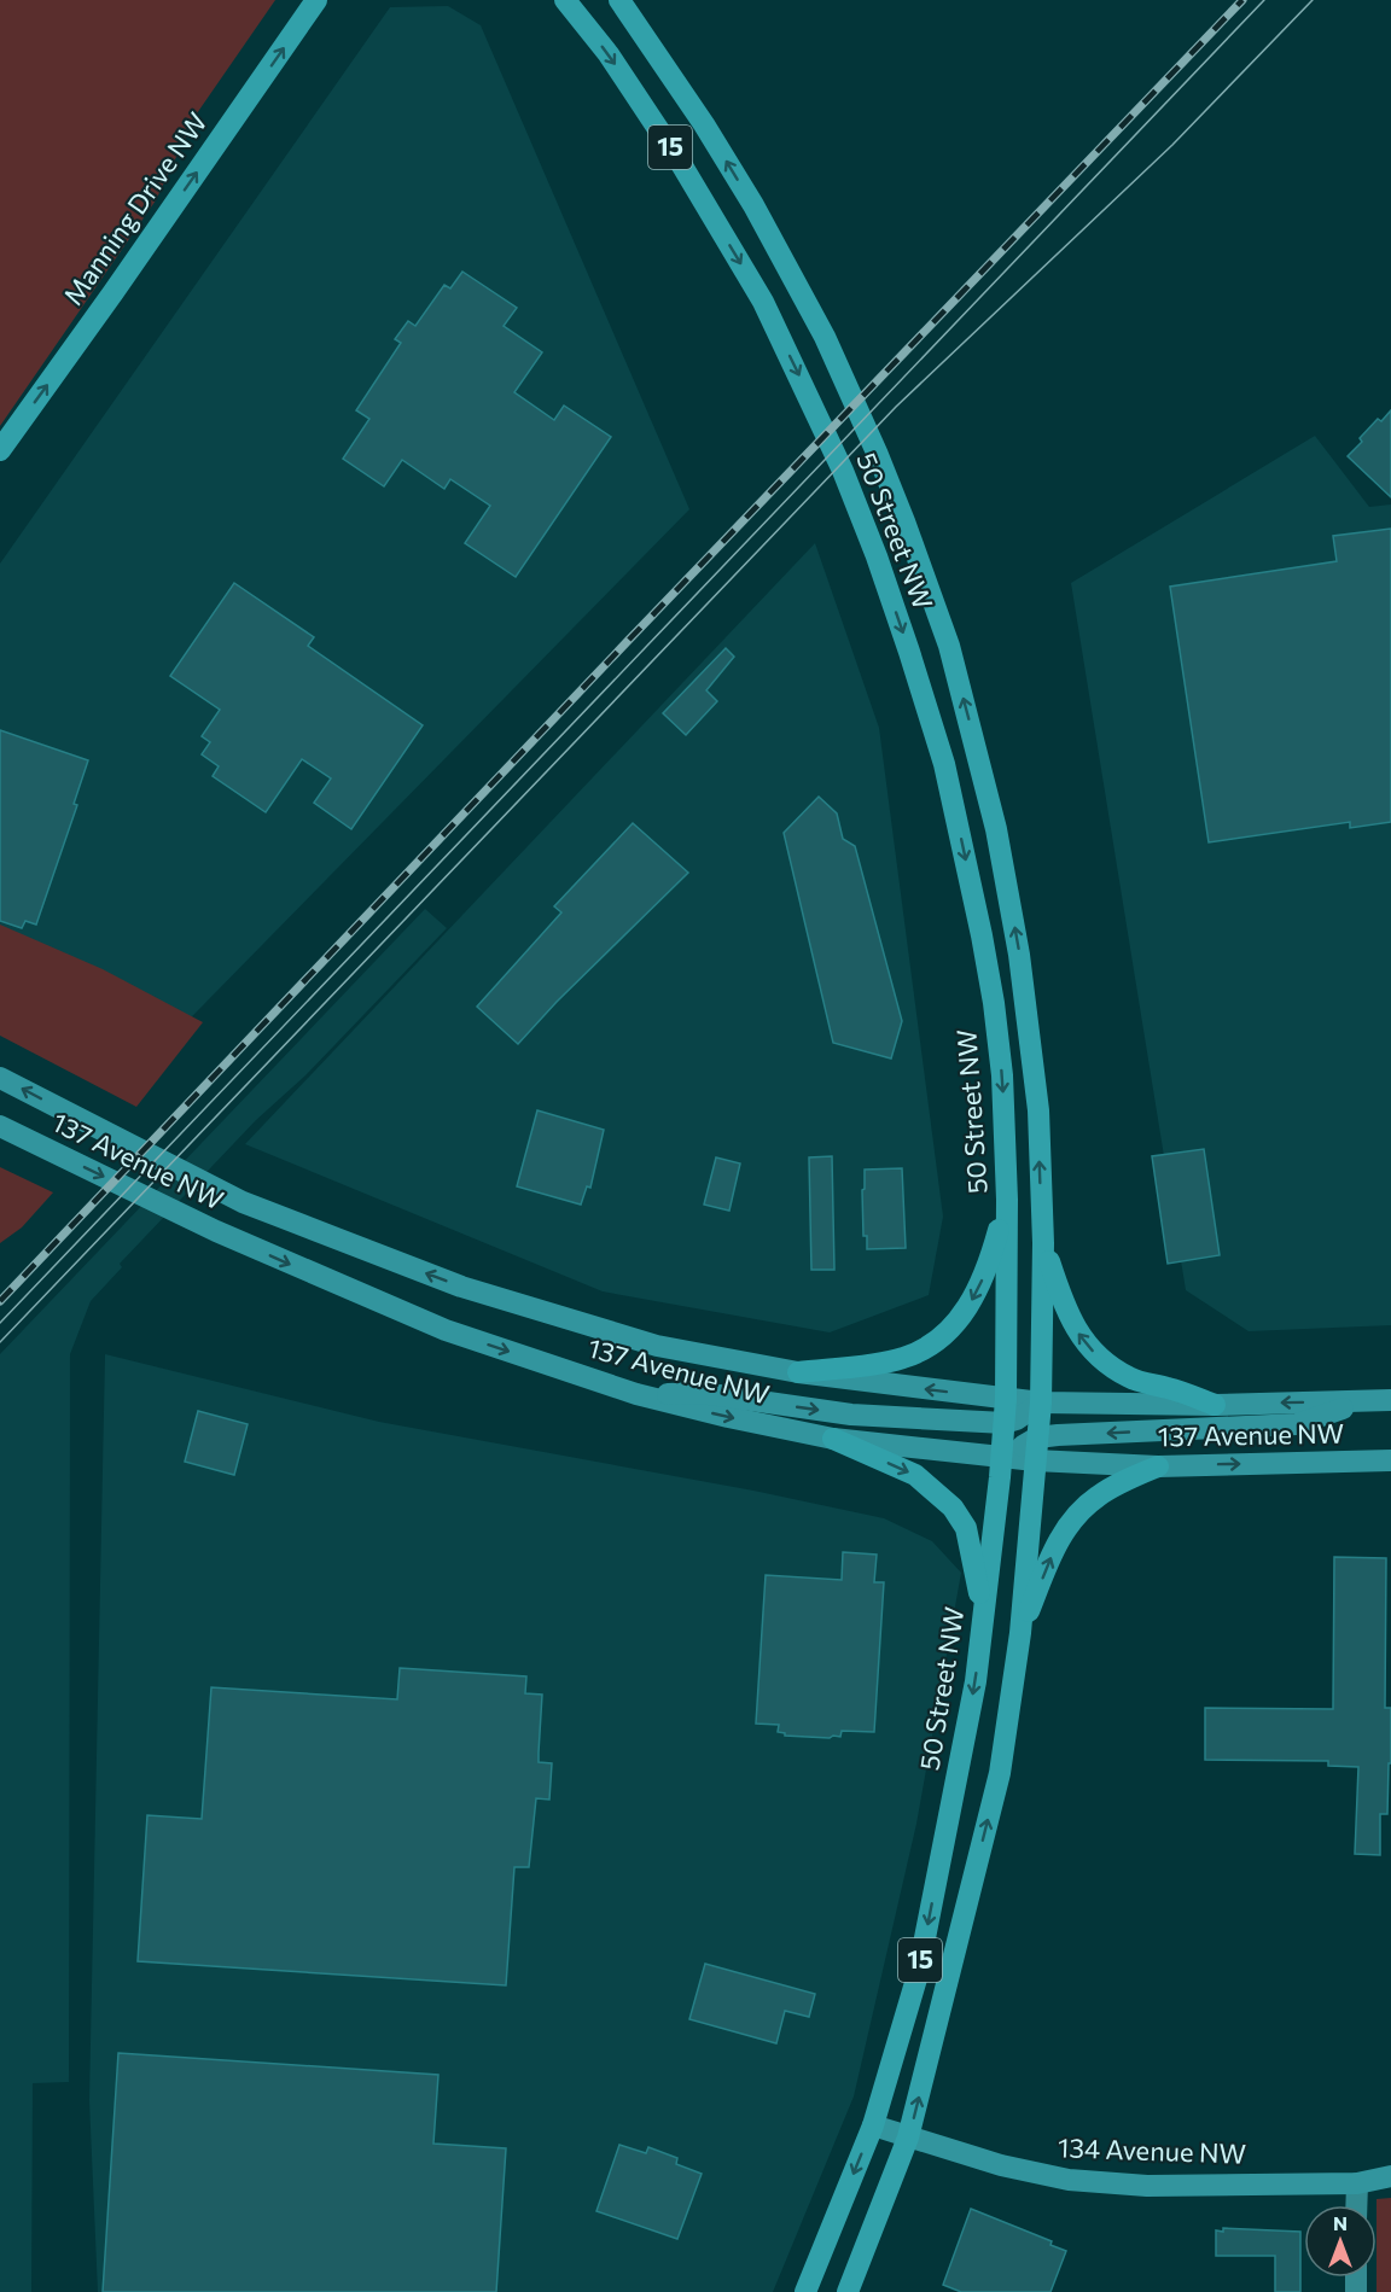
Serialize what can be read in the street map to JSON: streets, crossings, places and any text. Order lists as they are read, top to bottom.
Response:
{
  "streets": {
    "main road": [
      "15",
      "Manning Drive NW",
      "50 Street NW",
      "137 Avenue NW",
      "134 Avenue NW"
    ]
  },
  "crossings": [
    ["50 Street NW", "137 Avenue NW"],
    ["50 Street NW", "134 Avenue NW"]
  ],
  "one_way": ["Manning Drive NW"],
  "north": "top"
}
